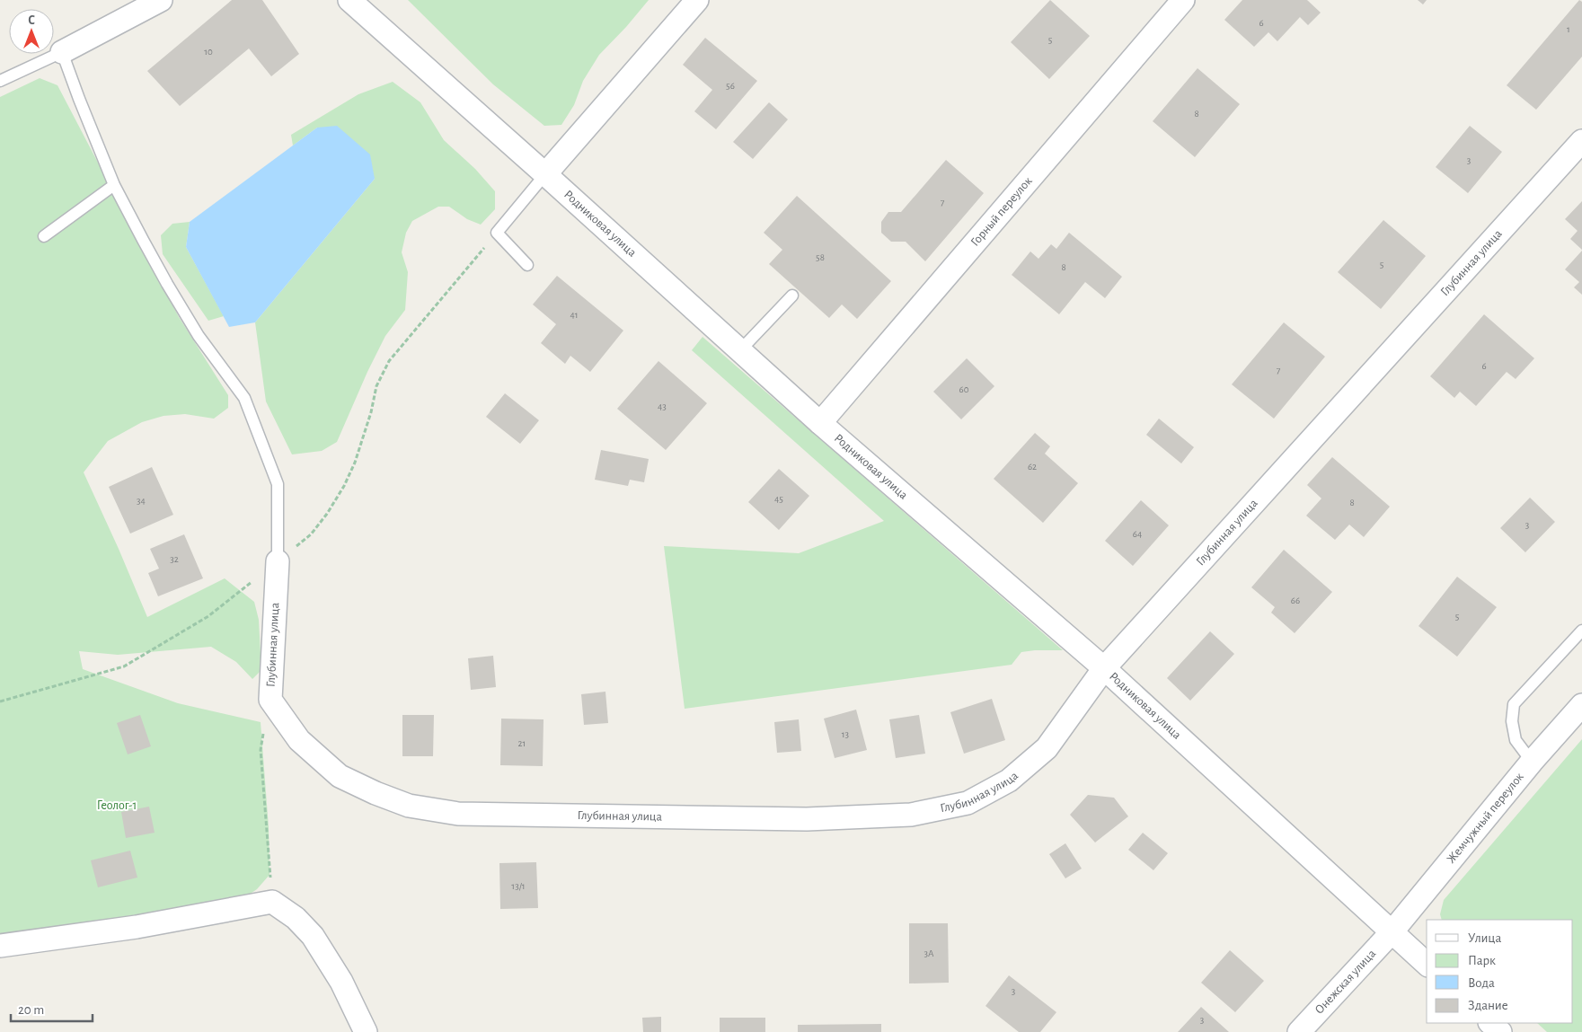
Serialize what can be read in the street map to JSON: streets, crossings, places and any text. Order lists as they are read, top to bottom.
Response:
{
  "streets": {
    "street": [
      "Горный переулок",
      "Родниковая улица",
      "Глубинная улица",
      "Жемчужный переулок",
      "Онежская улица"
    ]
  },
  "crossings": [
    ["Горный переулок", "Родниковая улица"],
    ["Родниковая улица", "Глубинная улица"],
    ["Родниковая улица", "Жемчужный переулок"],
    ["Родниковая улица", "Онежская улица"],
    ["Жемчужный переулок", "Онежская улица"]
  ],
  "parks": ["Геолог-1"],
  "house_numbers": [
    "6",
    "1",
    "5",
    "10",
    "56",
    "8",
    "3",
    "7",
    "58",
    "5",
    "8",
    "41",
    "6",
    "7",
    "60",
    "43",
    "62",
    "45",
    "34",
    "8",
    "3",
    "64",
    "32",
    "66",
    "5",
    "13",
    "21",
    "13/1",
    "3А",
    "3",
    "3"
  ],
  "legend": [
    "Улица",
    "Парк",
    "Вода",
    "Здание"
  ],
  "scale_bar": "20 m",
  "north": "top"
}
